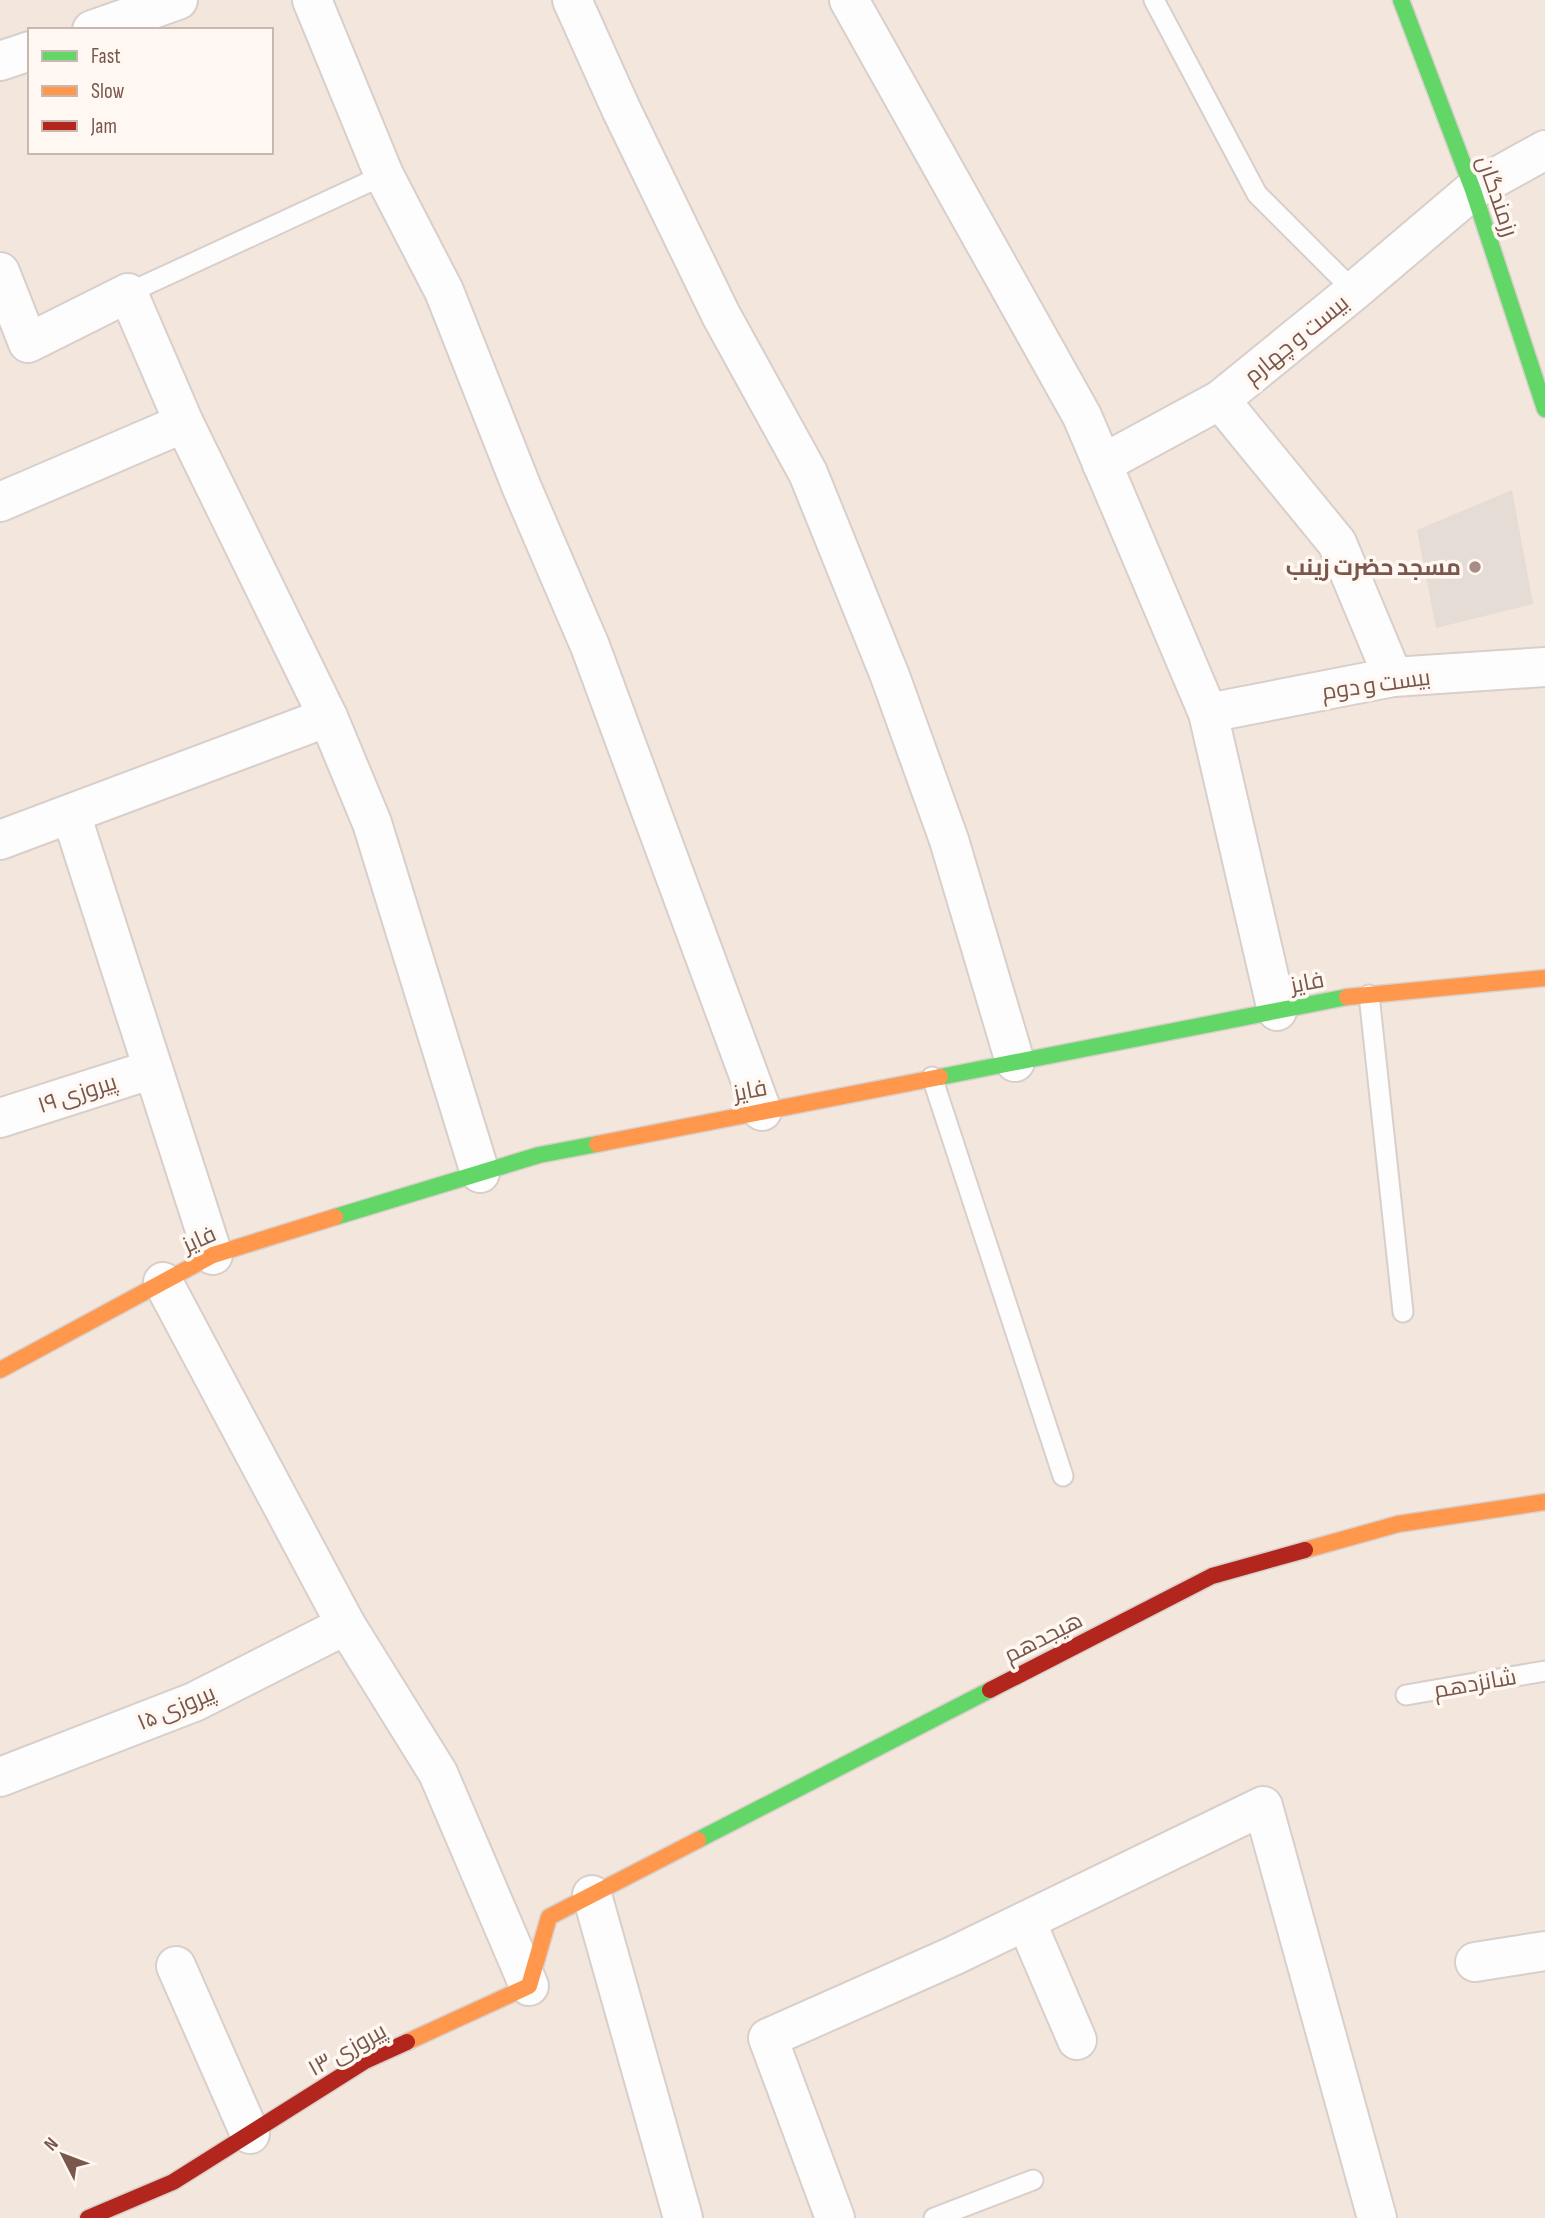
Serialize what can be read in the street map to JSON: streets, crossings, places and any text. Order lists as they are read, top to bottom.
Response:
{
  "streets": {
    "street": [
      "رزمندگان",
      "بیست و چهارم",
      "بیست و دوم",
      "فایز",
      "پیروزی ۱۹",
      "هیجدهم",
      "پیروزی ۱۵",
      "پیروزی ۱۳"
    ],
    "lane": ["شانزدهم"]
  },
  "crossings": [
    ["رزمندگان", "بیست و چهارم"]
  ],
  "places": ["مسجد حضرت زینب"],
  "legend": ["Fast", "Slow", "Jam"],
  "north": "top left"
}
